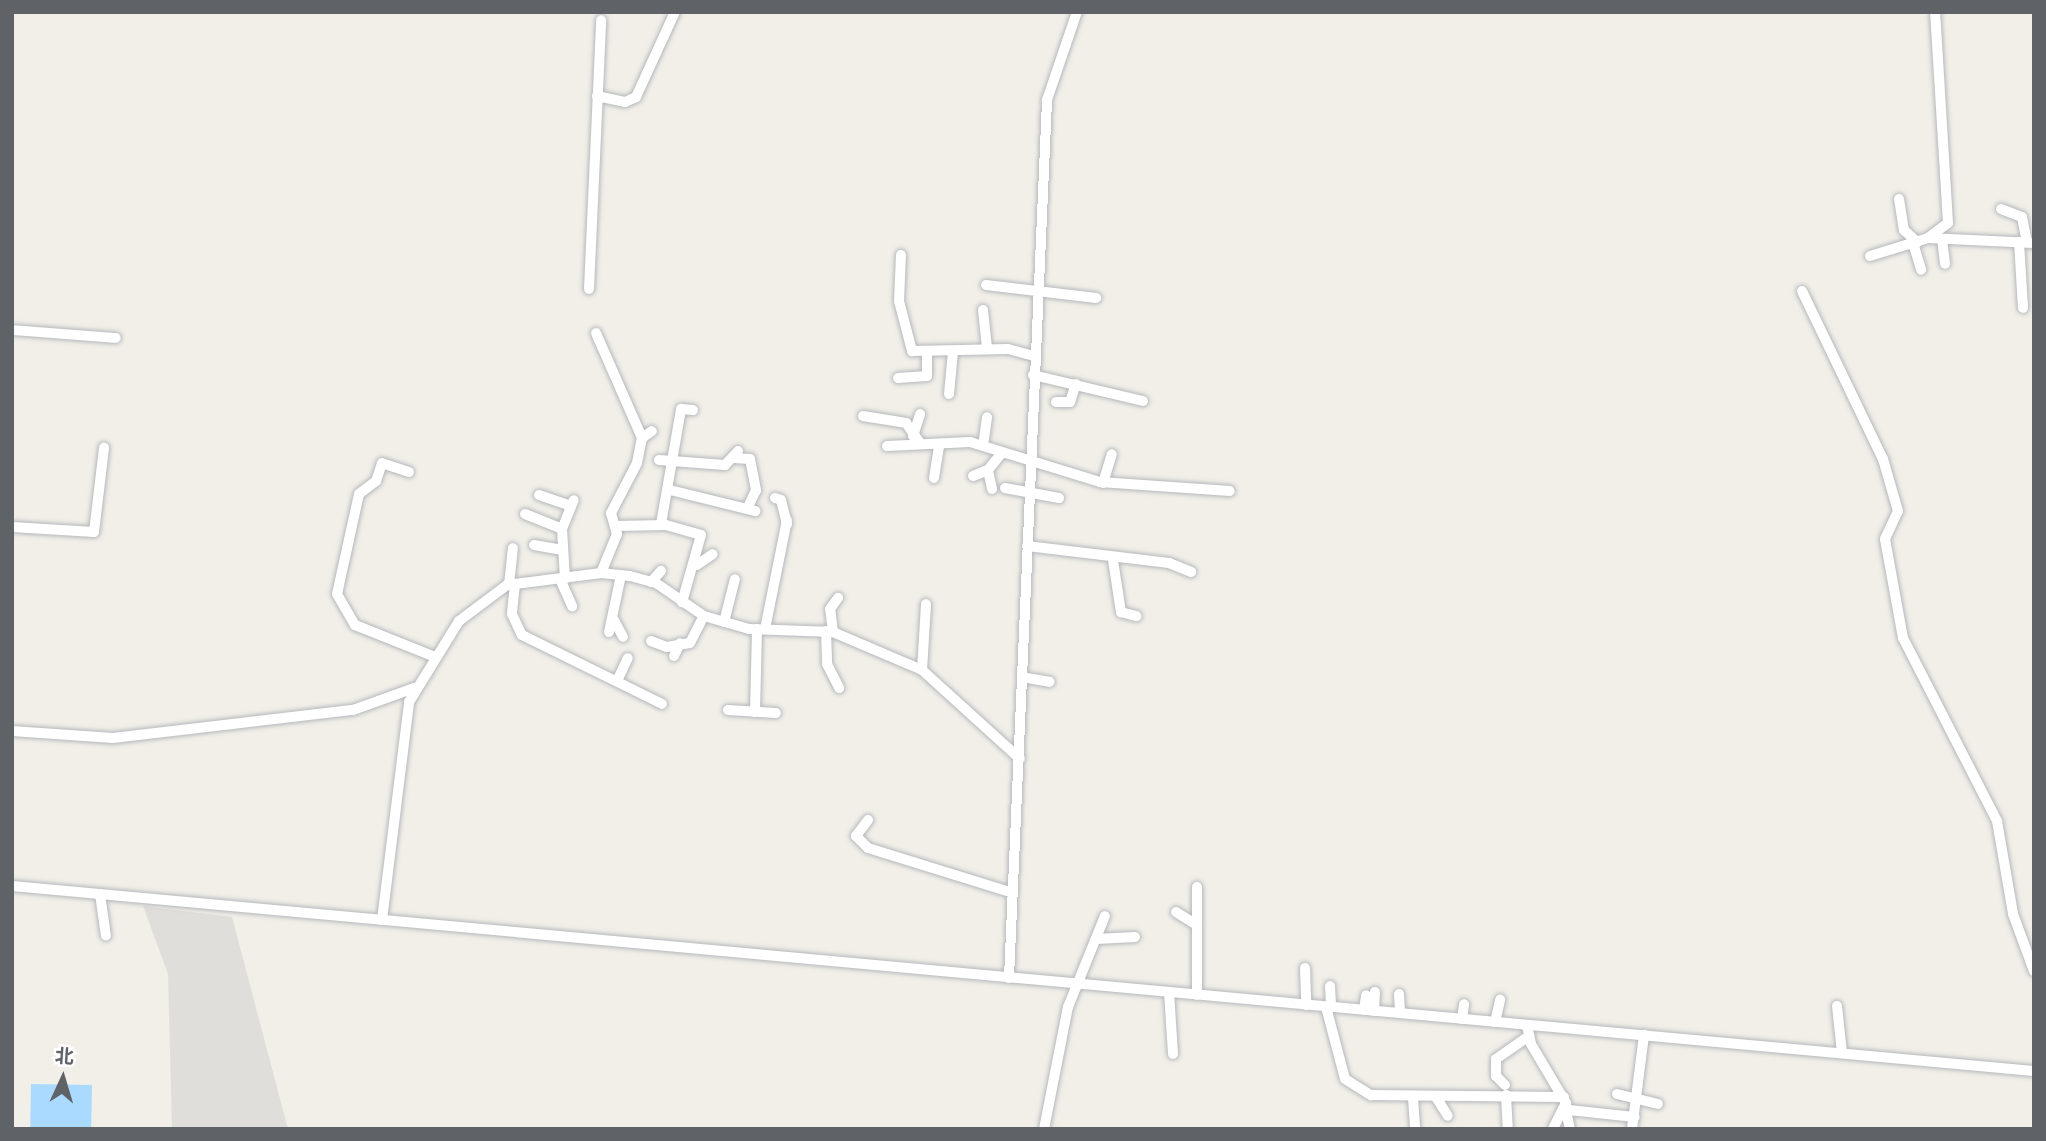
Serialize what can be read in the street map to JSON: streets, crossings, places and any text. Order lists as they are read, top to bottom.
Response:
{
  "north": "top"
}
